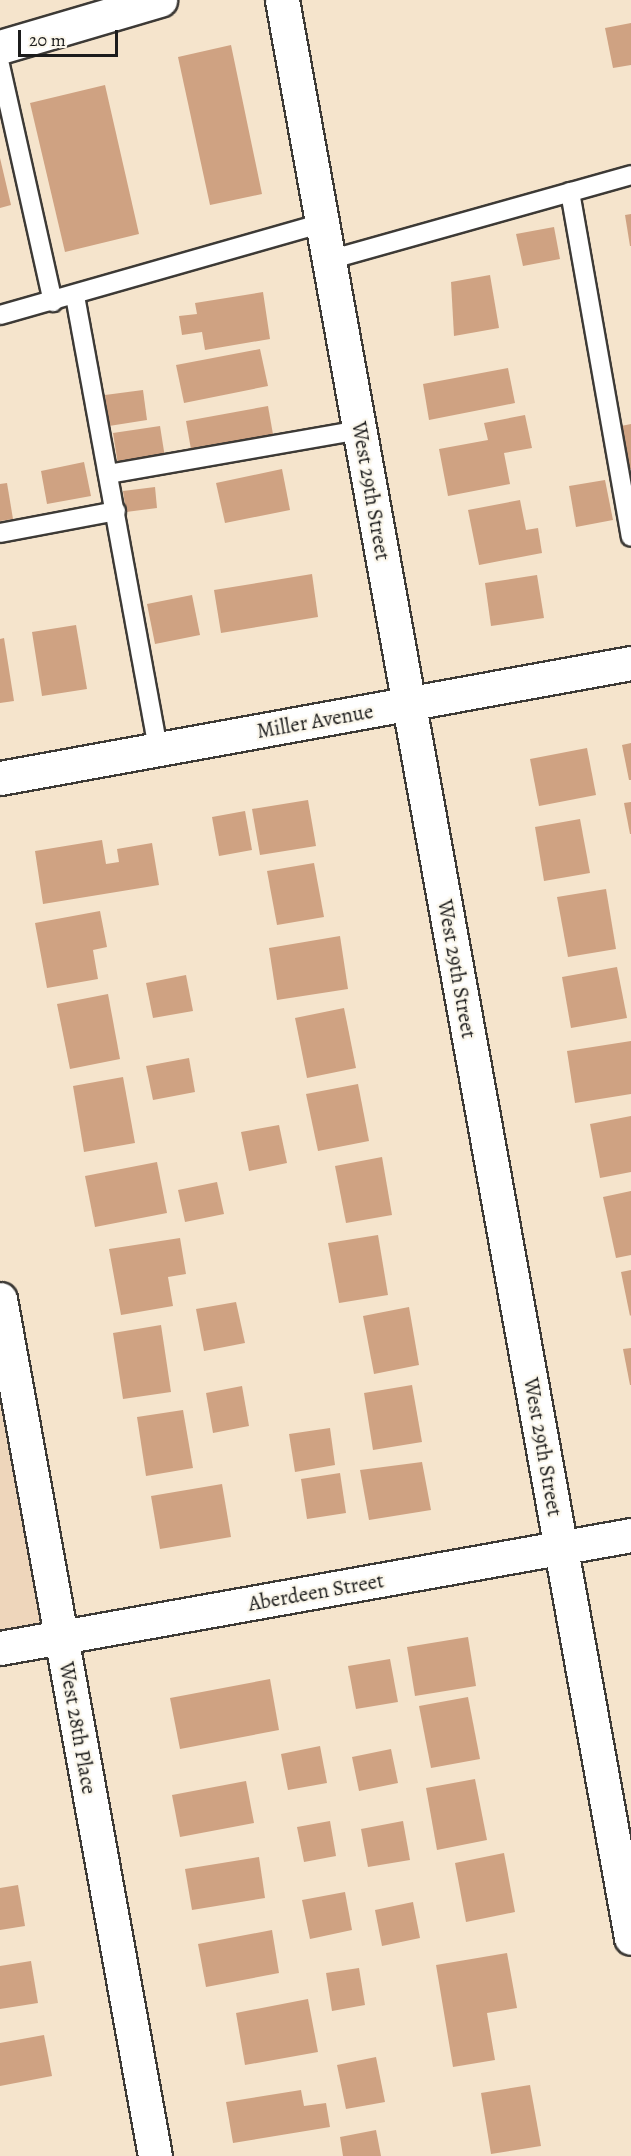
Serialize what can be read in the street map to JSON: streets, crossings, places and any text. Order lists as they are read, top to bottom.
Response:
{
  "streets": {
    "street": [
      "West 29th Street",
      "Miller Avenue",
      "Aberdeen Street",
      "West 28th Place"
    ]
  },
  "crossings": [
    ["West 29th Street", "Miller Avenue"],
    ["West 29th Street", "Aberdeen Street"],
    ["Aberdeen Street", "West 28th Place"]
  ],
  "scale_bar": "20 m"
}
